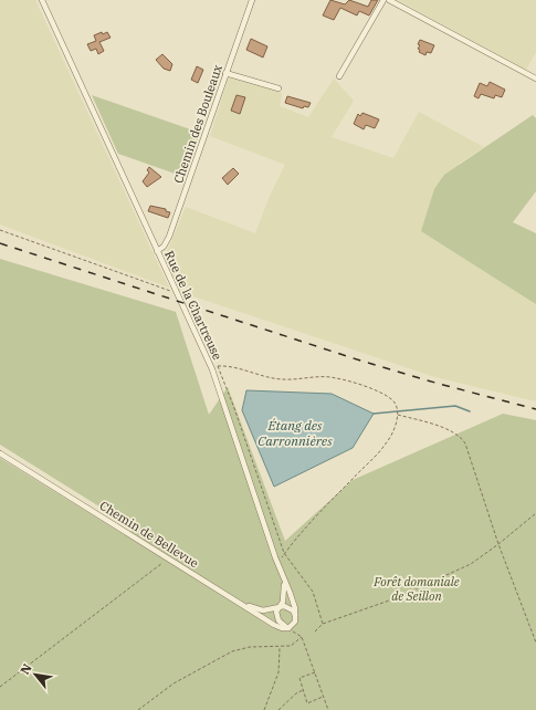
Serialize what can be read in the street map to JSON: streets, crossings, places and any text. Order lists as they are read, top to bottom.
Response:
{
  "streets": {
    "street": ["Chemin des Bouleaux", "Rue de la Chartreuse", "Chemin de Bellevue"]
  },
  "crossings": [
    ["Chemin des Bouleaux", "Rue de la Chartreuse"],
    ["Rue de la Chartreuse", "Chemin de Bellevue"]
  ],
  "water": ["Étang des Carronnières"],
  "parks": ["Forêt domaniale de Seillon"],
  "north": "top left"
}
